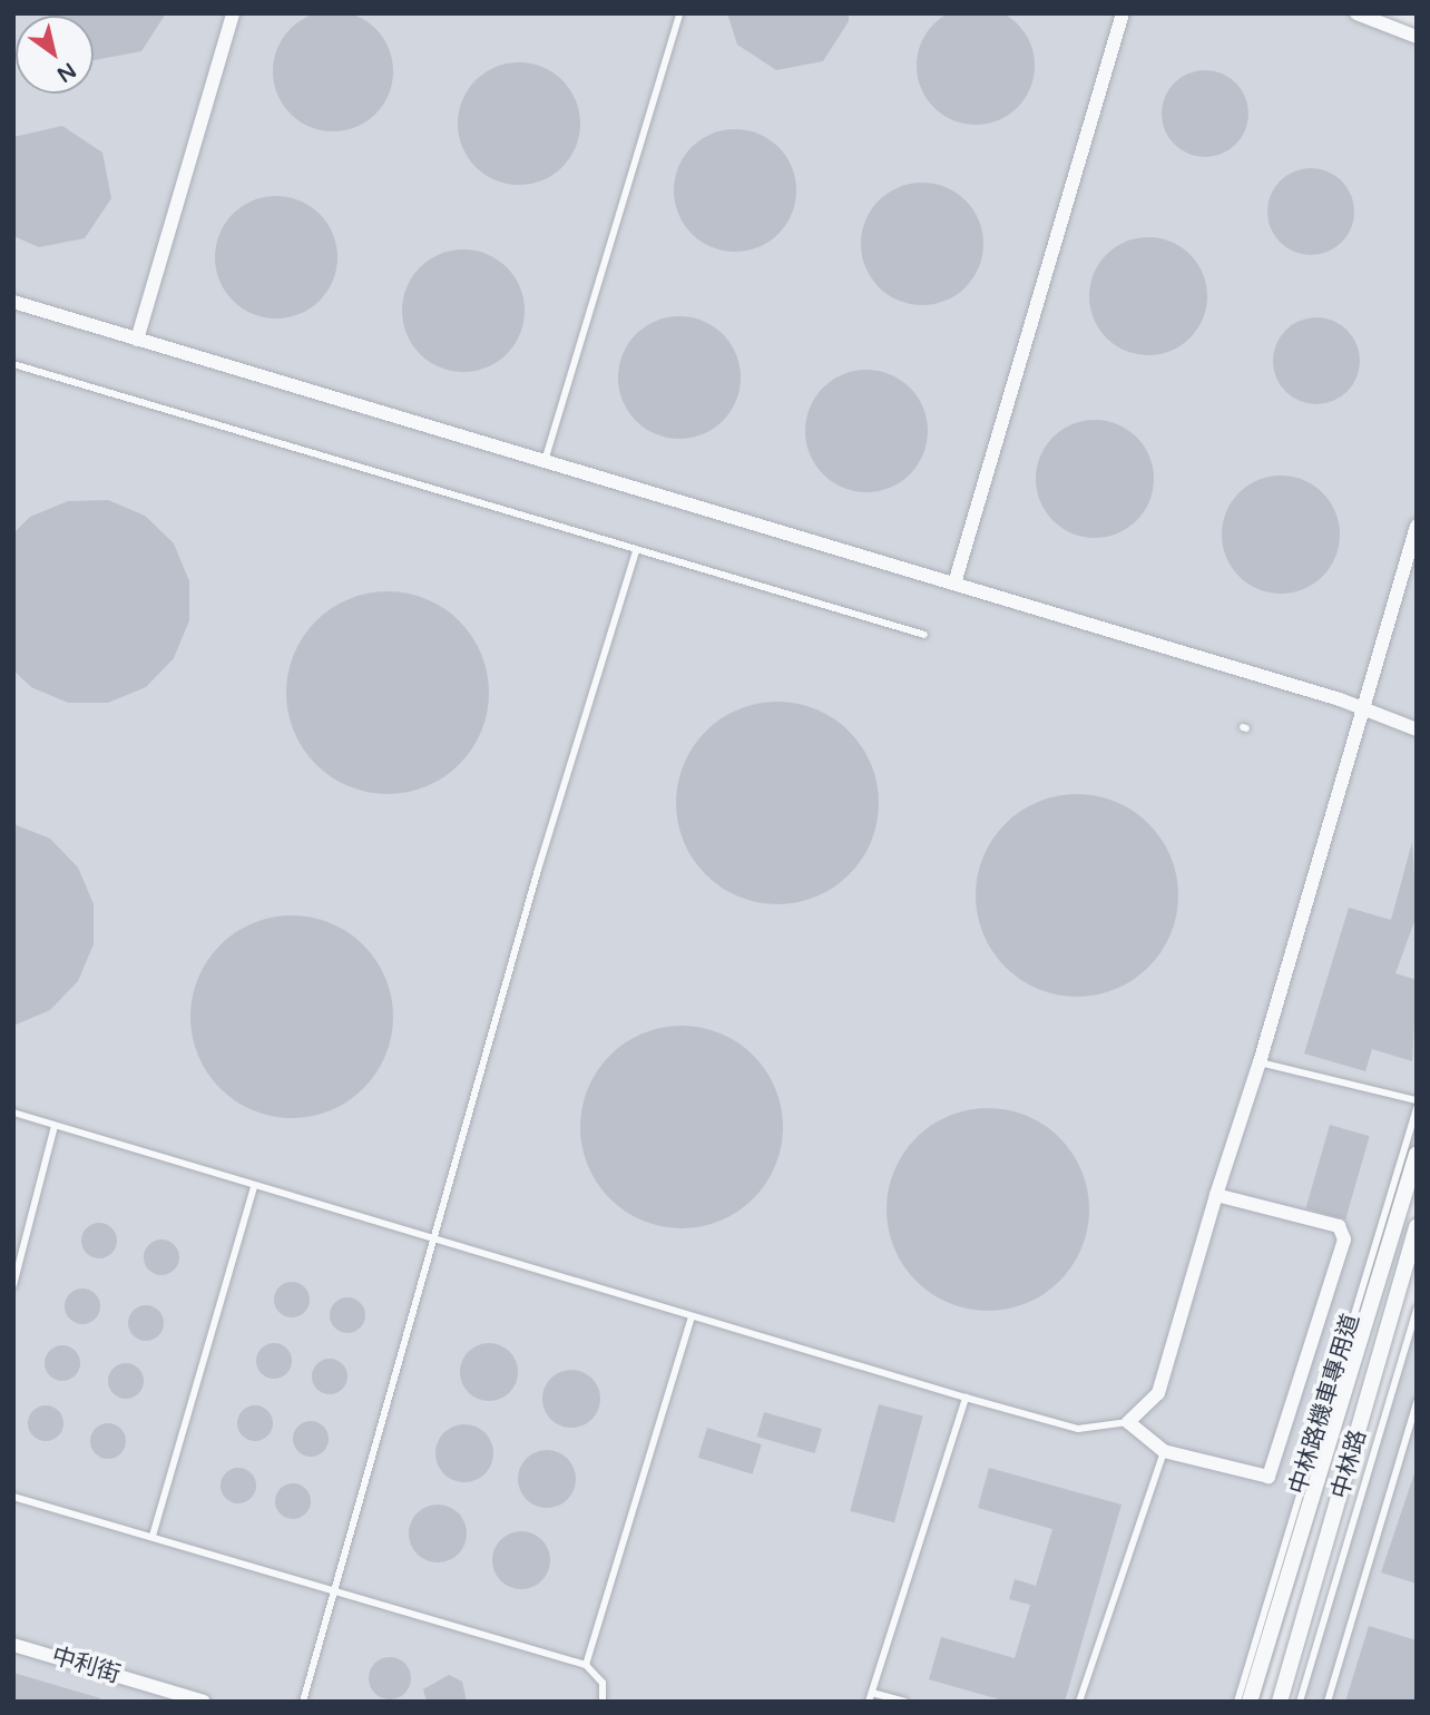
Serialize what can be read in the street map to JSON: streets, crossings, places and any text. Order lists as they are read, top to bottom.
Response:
{
  "streets": {
    "street": ["中林路", "中利街"],
    "lane": ["中林路機車專用道"]
  },
  "north": "bottom right"
}
